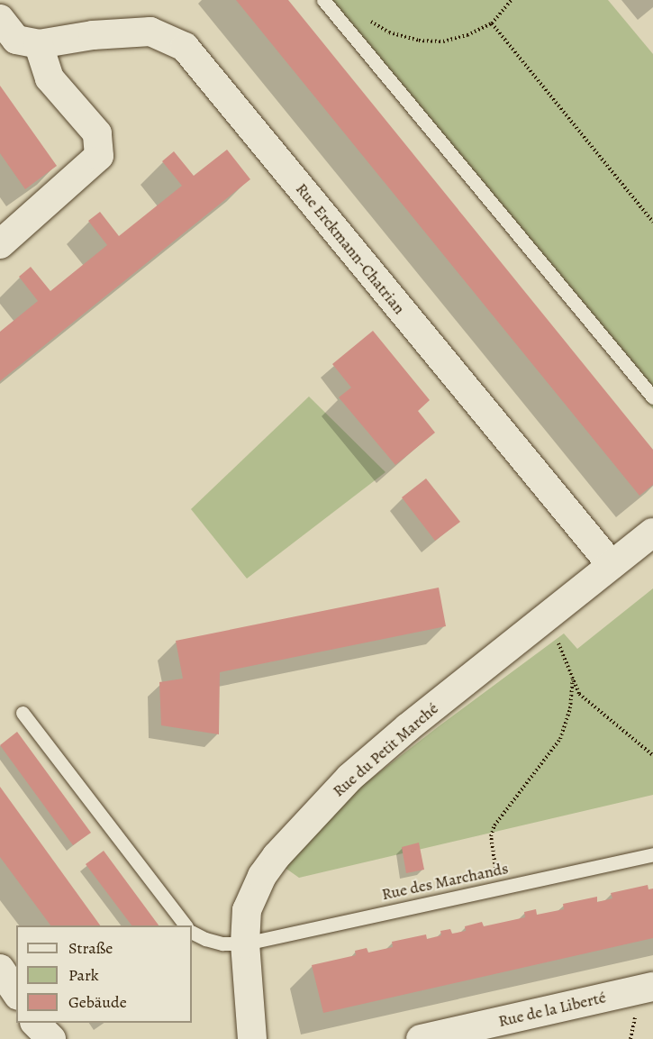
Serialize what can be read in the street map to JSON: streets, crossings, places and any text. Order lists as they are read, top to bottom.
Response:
{
  "streets": {
    "street": ["Rue Erckmann-Chatrian", "Rue du Petit Marché", "Rue de la Liberté"],
    "lane": ["Rue des Marchands"]
  },
  "crossings": [
    ["Rue Erckmann-Chatrian", "Rue du Petit Marché"],
    ["Rue du Petit Marché", "Rue des Marchands"]
  ],
  "legend": ["Straße", "Park", "Gebäude"]
}
